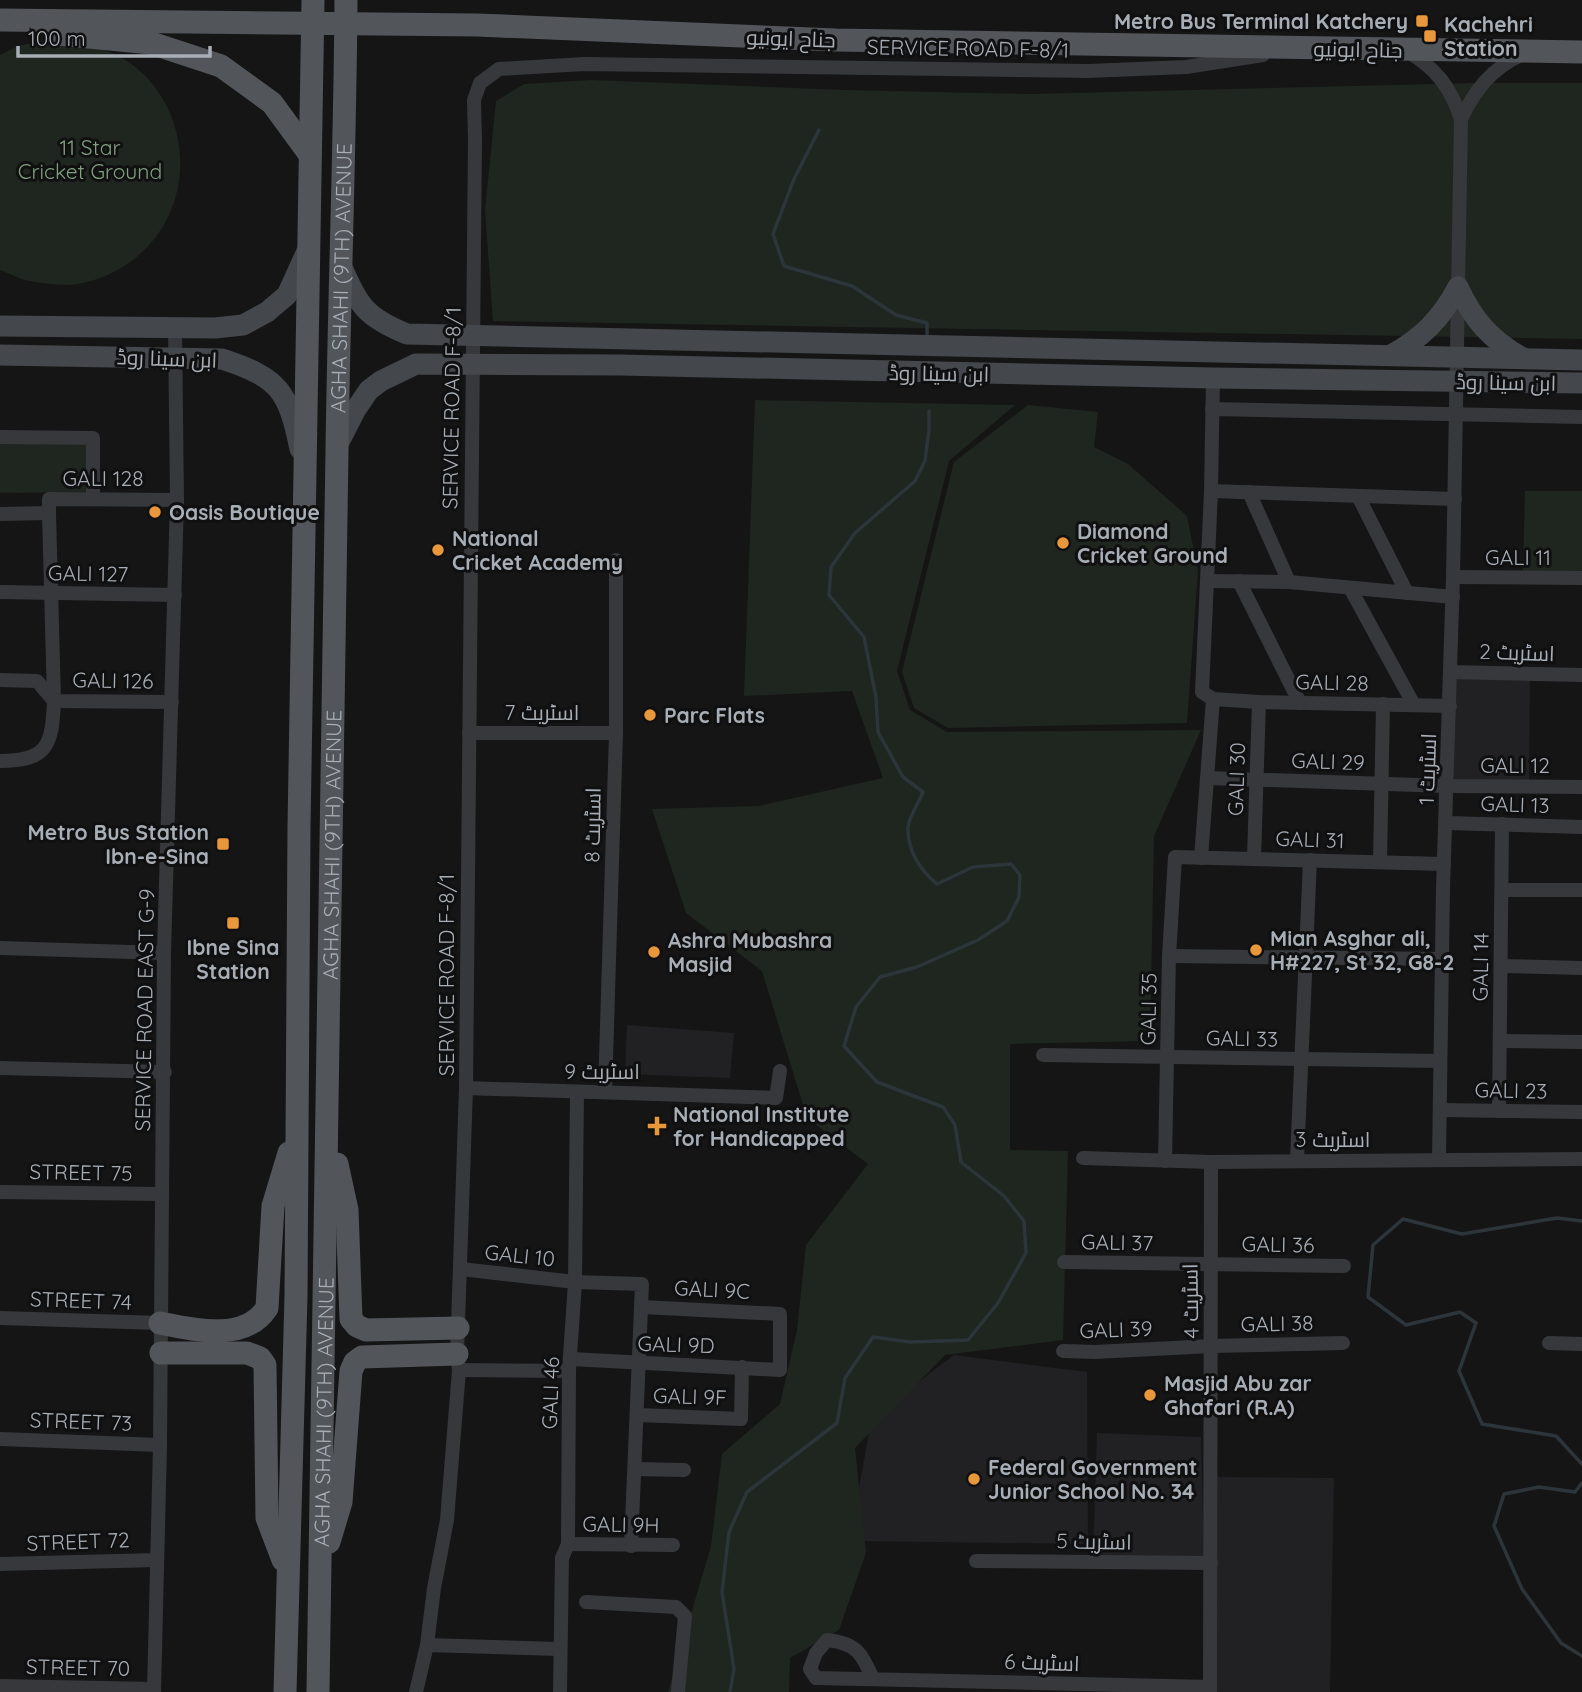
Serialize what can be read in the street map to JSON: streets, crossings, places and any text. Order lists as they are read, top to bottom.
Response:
{
  "streets": {
    "main road": ["جناح ایونیو", "AGHA SHAHI (9TH) AVENUE", "ابن سینا روڈ"],
    "street": [
      "SERVICE ROAD F-8/1",
      "GALI 128",
      "GALI 11",
      "GALI 127",
      "اسٹریٹ 2",
      "GALI 126",
      "GALI 28",
      "اسٹریٹ 7",
      "GALI 29",
      "GALI 12",
      "اسٹریٹ 1",
      "GALI 30",
      "GALI 13",
      "اسٹریٹ 8",
      "GALI 31",
      "GALI 14",
      "GALI 35",
      "SERVICE ROAD EAST G-9",
      "GALI 33",
      "اسٹریٹ 9",
      "GALI 23",
      "اسٹریٹ 3",
      "STREET 75",
      "GALI 37",
      "GALI 36",
      "GALI 10",
      "GALI 9C",
      "STREET 74",
      "اسٹریٹ 4",
      "GALI 38",
      "GALI 39",
      "GALI 9D",
      "GALI 46",
      "GALI 9F",
      "STREET 73",
      "GALI 9H",
      "STREET 72",
      "اسٹریٹ 5",
      "اسٹریٹ 6",
      "STREET 70"
    ]
  },
  "crossings": [
    ["جناح ایونیو", "SERVICE ROAD F-8/1"],
    ["SERVICE ROAD F-8/1", "ابن سینا روڈ"],
    ["SERVICE ROAD F-8/1", "اسٹریٹ 7"],
    ["SERVICE ROAD F-8/1", "اسٹریٹ 9"],
    ["SERVICE ROAD F-8/1", "GALI 10"],
    ["SERVICE ROAD F-8/1", "GALI 9D"],
    ["AGHA SHAHI (9TH) AVENUE", "ابن سینا روڈ"],
    ["ابن سینا روڈ", "اسٹریٹ 1"],
    ["ابن سینا روڈ", "SERVICE ROAD EAST G-9"],
    ["GALI 128", "SERVICE ROAD EAST G-9"],
    ["GALI 11", "اسٹریٹ 1"],
    ["GALI 127", "SERVICE ROAD EAST G-9"],
    ["اسٹریٹ 2", "اسٹریٹ 1"],
    ["GALI 126", "SERVICE ROAD EAST G-9"],
    ["GALI 28", "اسٹریٹ 1"],
    ["GALI 28", "GALI 30"],
    ["اسٹریٹ 7", "اسٹریٹ 8"],
    ["GALI 29", "GALI 12"],
    ["GALI 29", "اسٹریٹ 1"],
    ["GALI 29", "GALI 30"],
    ["GALI 12", "اسٹریٹ 1"],
    ["اسٹریٹ 1", "GALI 13"],
    ["اسٹریٹ 1", "GALI 31"],
    ["اسٹریٹ 1", "GALI 33"],
    ["اسٹریٹ 1", "GALI 23"],
    ["اسٹریٹ 1", "اسٹریٹ 3"],
    ["GALI 30", "GALI 31"],
    ["GALI 13", "GALI 14"],
    ["اسٹریٹ 8", "اسٹریٹ 9"],
    ["GALI 31", "GALI 35"],
    ["GALI 14", "GALI 23"],
    ["GALI 35", "GALI 33"],
    ["GALI 35", "اسٹریٹ 3"],
    ["SERVICE ROAD EAST G-9", "STREET 75"],
    ["SERVICE ROAD EAST G-9", "STREET 74"],
    ["SERVICE ROAD EAST G-9", "STREET 73"],
    ["SERVICE ROAD EAST G-9", "STREET 72"],
    ["SERVICE ROAD EAST G-9", "STREET 70"],
    ["اسٹریٹ 9", "GALI 46"],
    ["اسٹریٹ 3", "اسٹریٹ 4"],
    ["GALI 37", "GALI 36"],
    ["GALI 37", "اسٹریٹ 4"],
    ["GALI 36", "اسٹریٹ 4"],
    ["GALI 10", "GALI 9C"],
    ["GALI 10", "GALI 46"],
    ["GALI 9C", "GALI 9D"],
    ["اسٹریٹ 4", "GALI 38"],
    ["اسٹریٹ 4", "GALI 39"],
    ["اسٹریٹ 4", "اسٹریٹ 5"],
    ["اسٹریٹ 4", "اسٹریٹ 6"],
    ["GALI 38", "GALI 39"],
    ["GALI 9D", "GALI 46"],
    ["GALI 9D", "GALI 9F"],
    ["GALI 46", "GALI 9H"]
  ],
  "parks": ["11 Star Cricket Ground"],
  "places": {
    "transit": [
      "Metro Bus Terminal Katchery",
      "Kachehri Station",
      "Metro Bus Station Ibn-e-Sina",
      "Ibne Sina Station"
    ],
    "other": [
      "Oasis Boutique",
      "Diamond Cricket Ground",
      "National Cricket Academy",
      "Parc Flats",
      "Mian Asghar ali, H#227, St 32, G8-2",
      "Ashra Mubashra Masjid",
      "Masjid Abu zar Ghafari (R.A)",
      "Federal Government Junior School No. 34"
    ],
    "health": ["National Institute for Handicapped"]
  },
  "scale_bar": "100 m"
}
